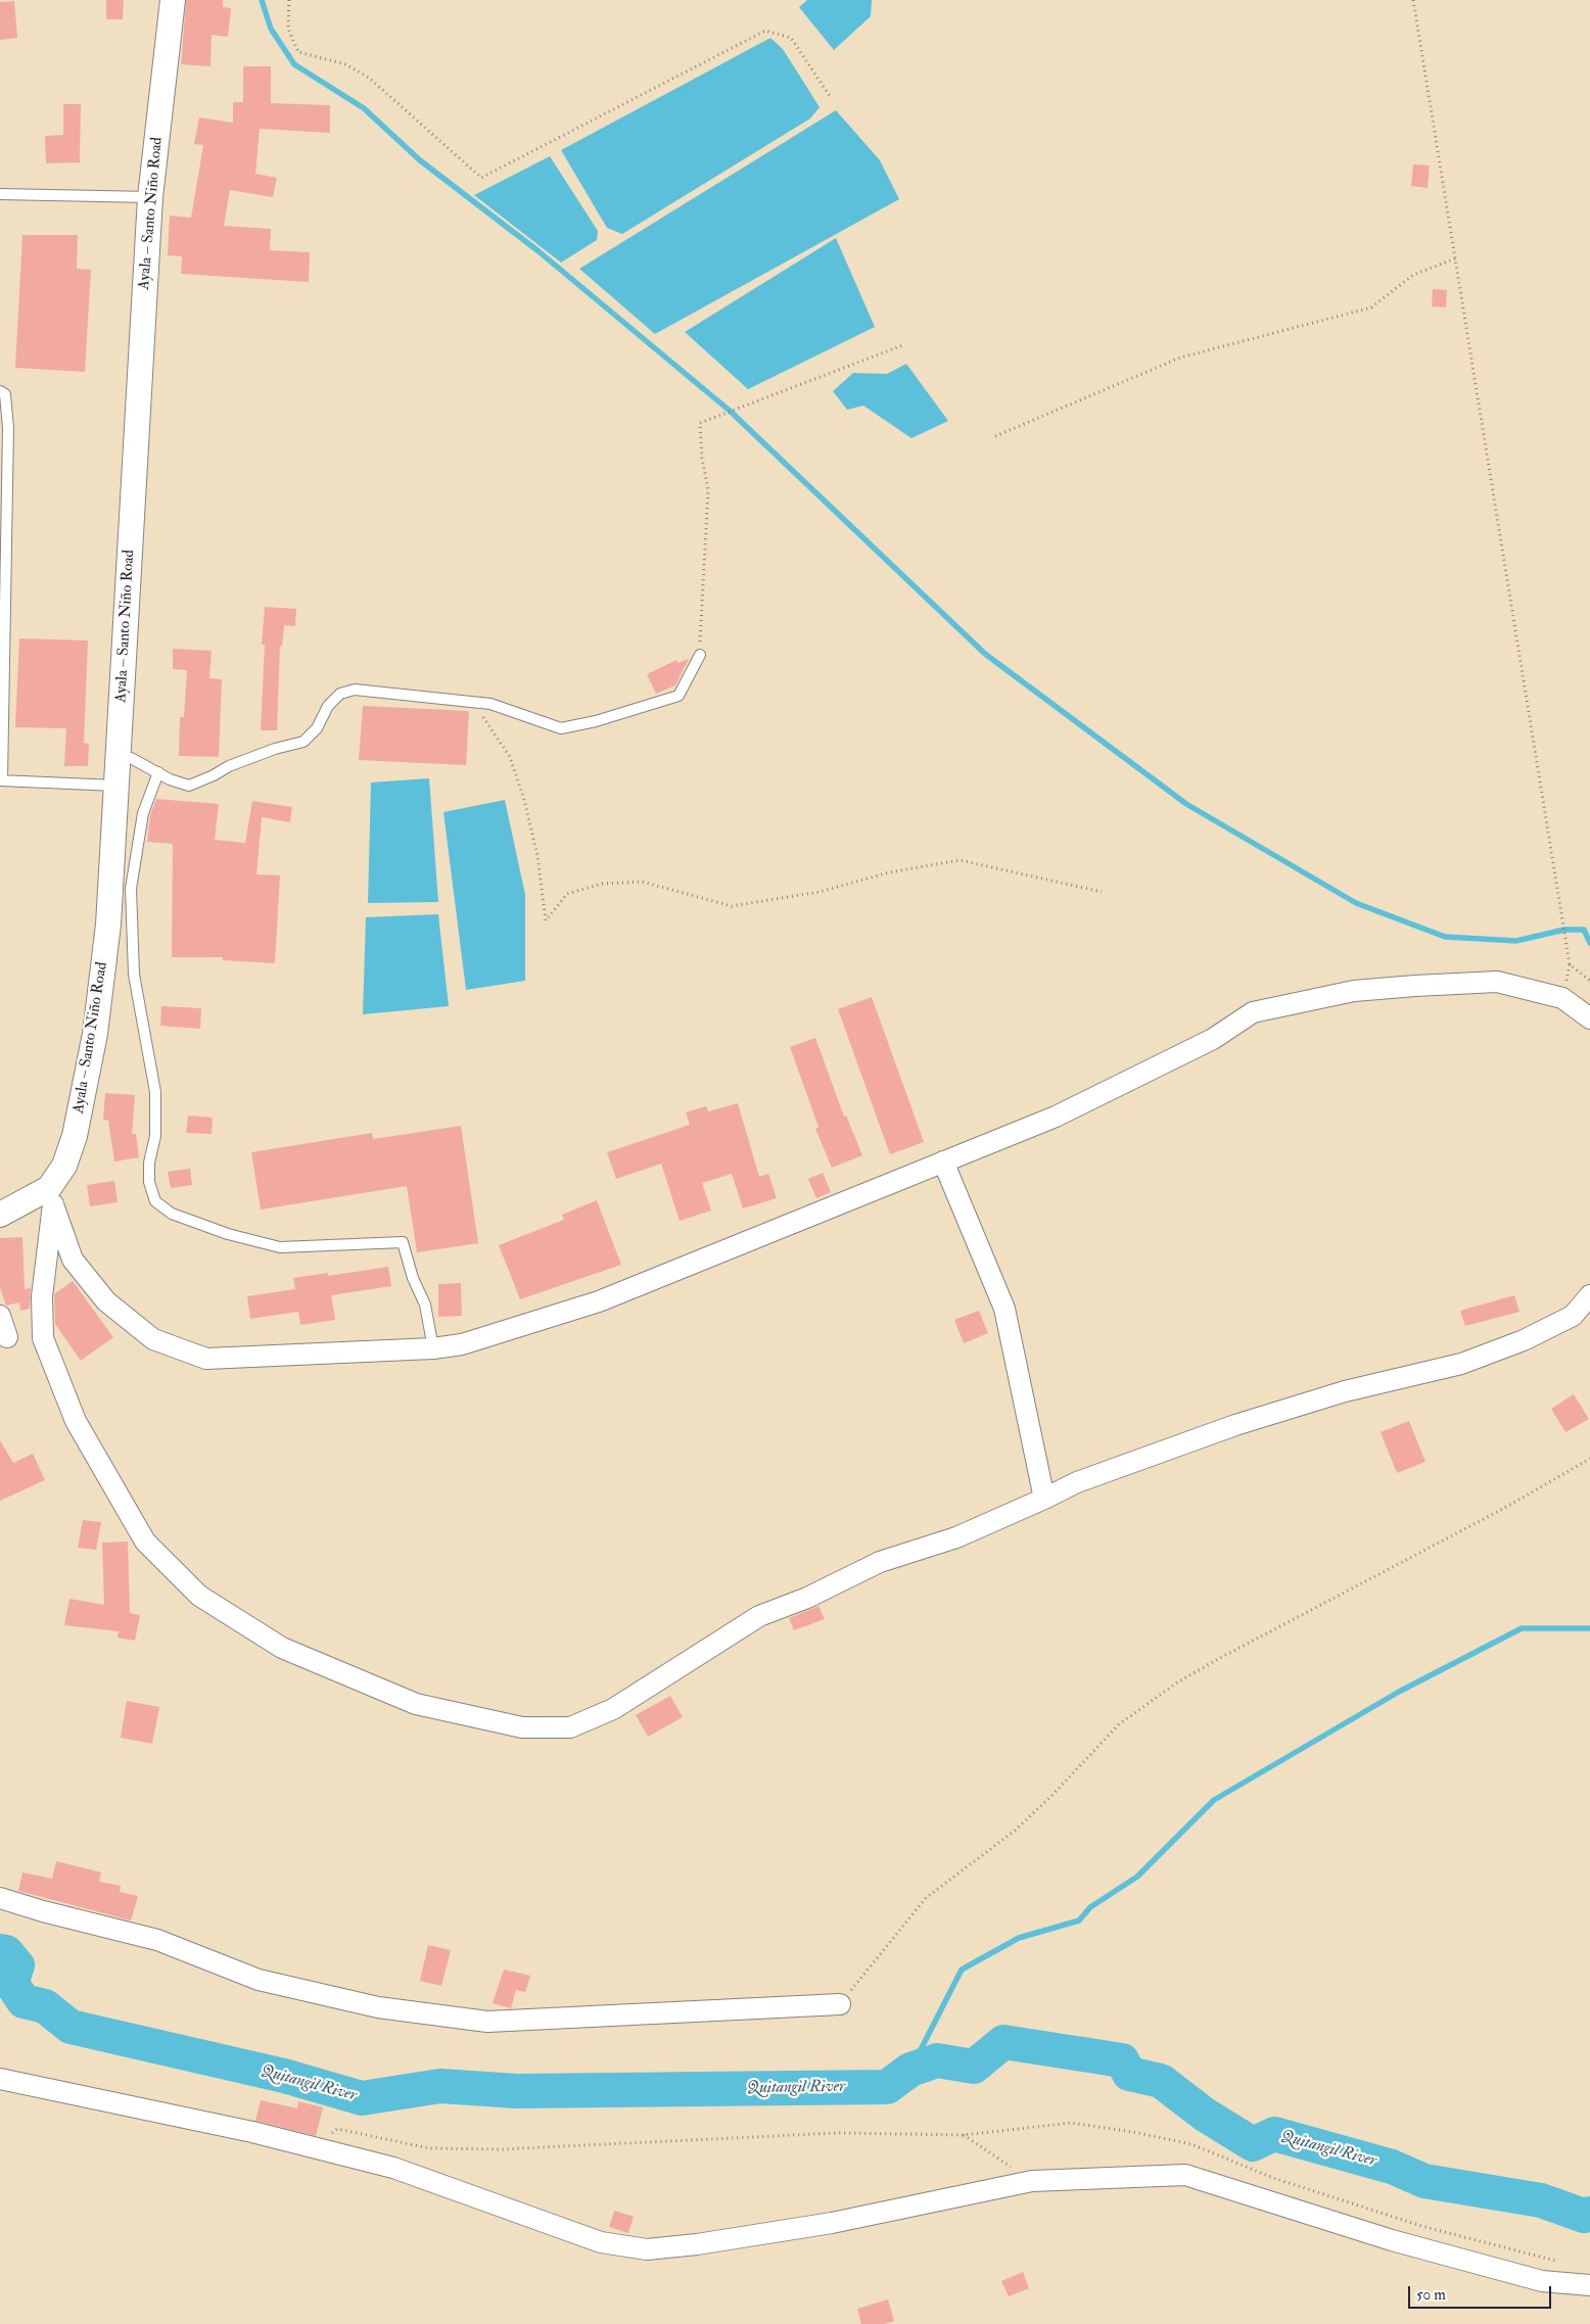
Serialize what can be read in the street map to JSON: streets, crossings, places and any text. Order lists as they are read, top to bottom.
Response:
{
  "streets": {
    "street": ["Ayala – Santo Niño Road"]
  },
  "water": ["Quitangil River"],
  "scale_bar": "50 m"
}
